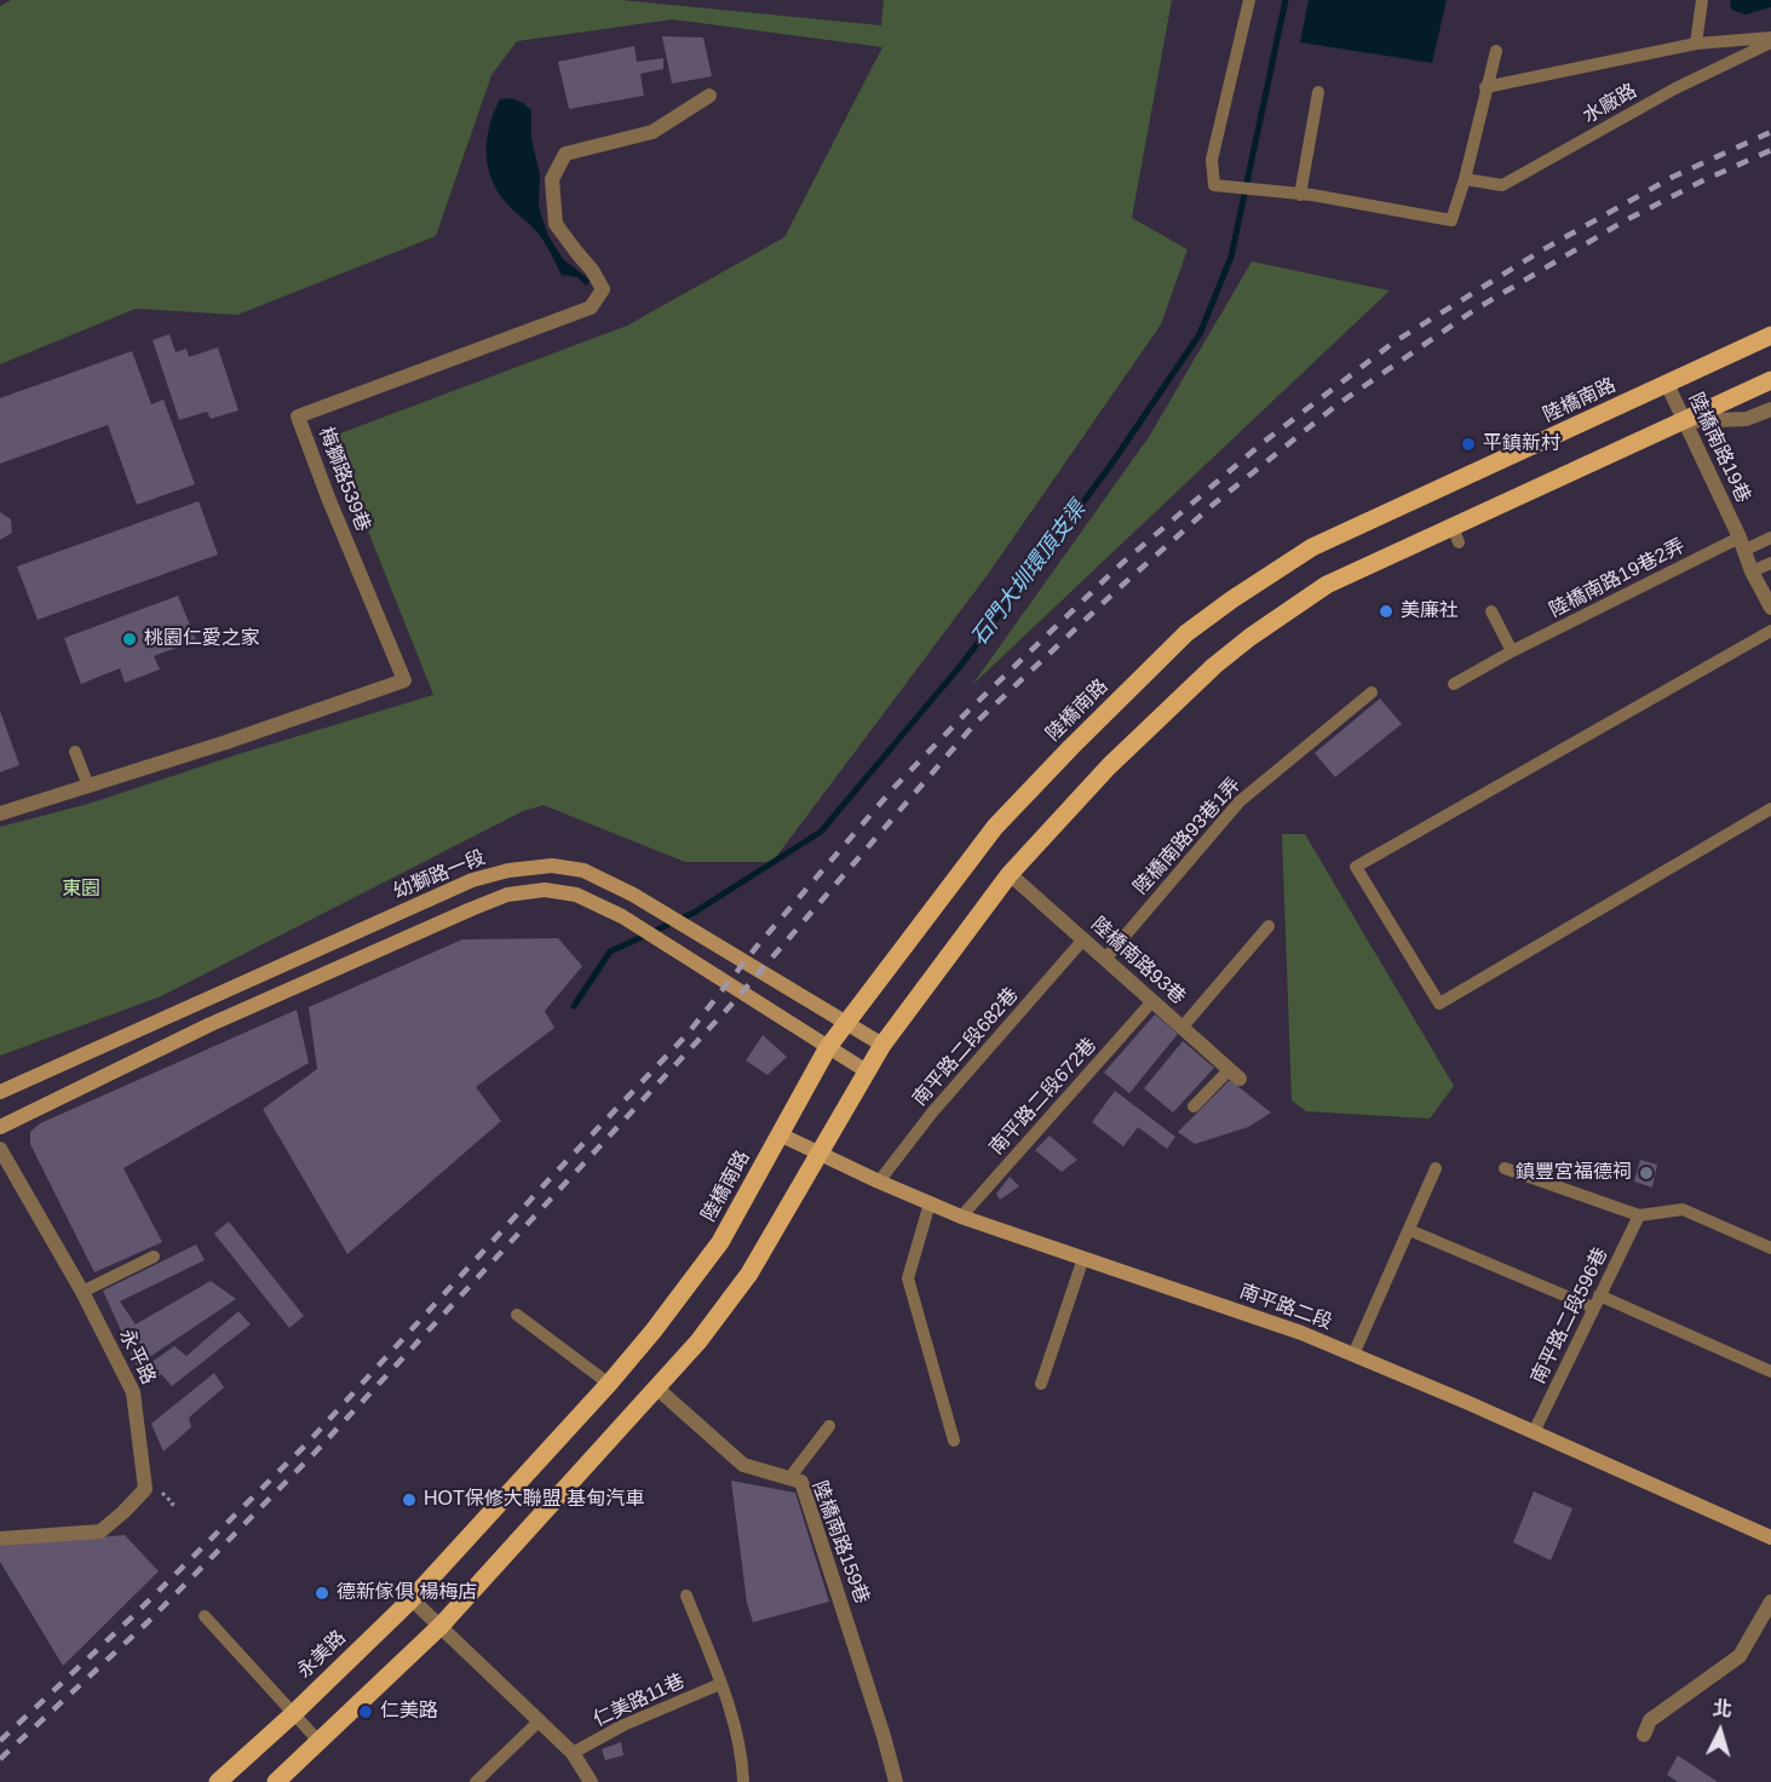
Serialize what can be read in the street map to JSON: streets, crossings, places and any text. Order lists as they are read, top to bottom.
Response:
{
  "streets": {
    "main road": ["陸橋南路", "永美路"],
    "street": [
      "陸橋南路19巷",
      "梅獅路539巷",
      "幼獅路一段",
      "陸橋南路93巷",
      "南平路二段",
      "永平路",
      "陸橋南路159巷"
    ],
    "lane": [
      "水廠路",
      "陸橋南路19巷2弄",
      "陸橋南路93巷1弄",
      "南平路二段682巷",
      "南平路二段672巷",
      "南平路二段596巷",
      "仁美路11巷"
    ]
  },
  "crossings": [
    ["陸橋南路", "陸橋南路19巷"],
    ["陸橋南路", "幼獅路一段"],
    ["陸橋南路", "南平路二段"],
    ["陸橋南路", "永美路"],
    ["陸橋南路19巷", "陸橋南路19巷2弄"],
    ["陸橋南路93巷1弄", "陸橋南路93巷"],
    ["陸橋南路93巷", "南平路二段682巷"],
    ["陸橋南路93巷", "南平路二段672巷"],
    ["南平路二段682巷", "南平路二段"],
    ["南平路二段672巷", "南平路二段"],
    ["南平路二段", "南平路二段596巷"]
  ],
  "water": ["石門大圳環頂支渠"],
  "parks": ["東園"],
  "places": [
    "平鎮新村",
    "美廉社",
    "桃園仁愛之家",
    "鎮豐宮福德祠",
    "HOT保修大聯盟 基甸汽車",
    "德新傢俱 楊梅店",
    "仁美路"
  ],
  "north": "top"
}
